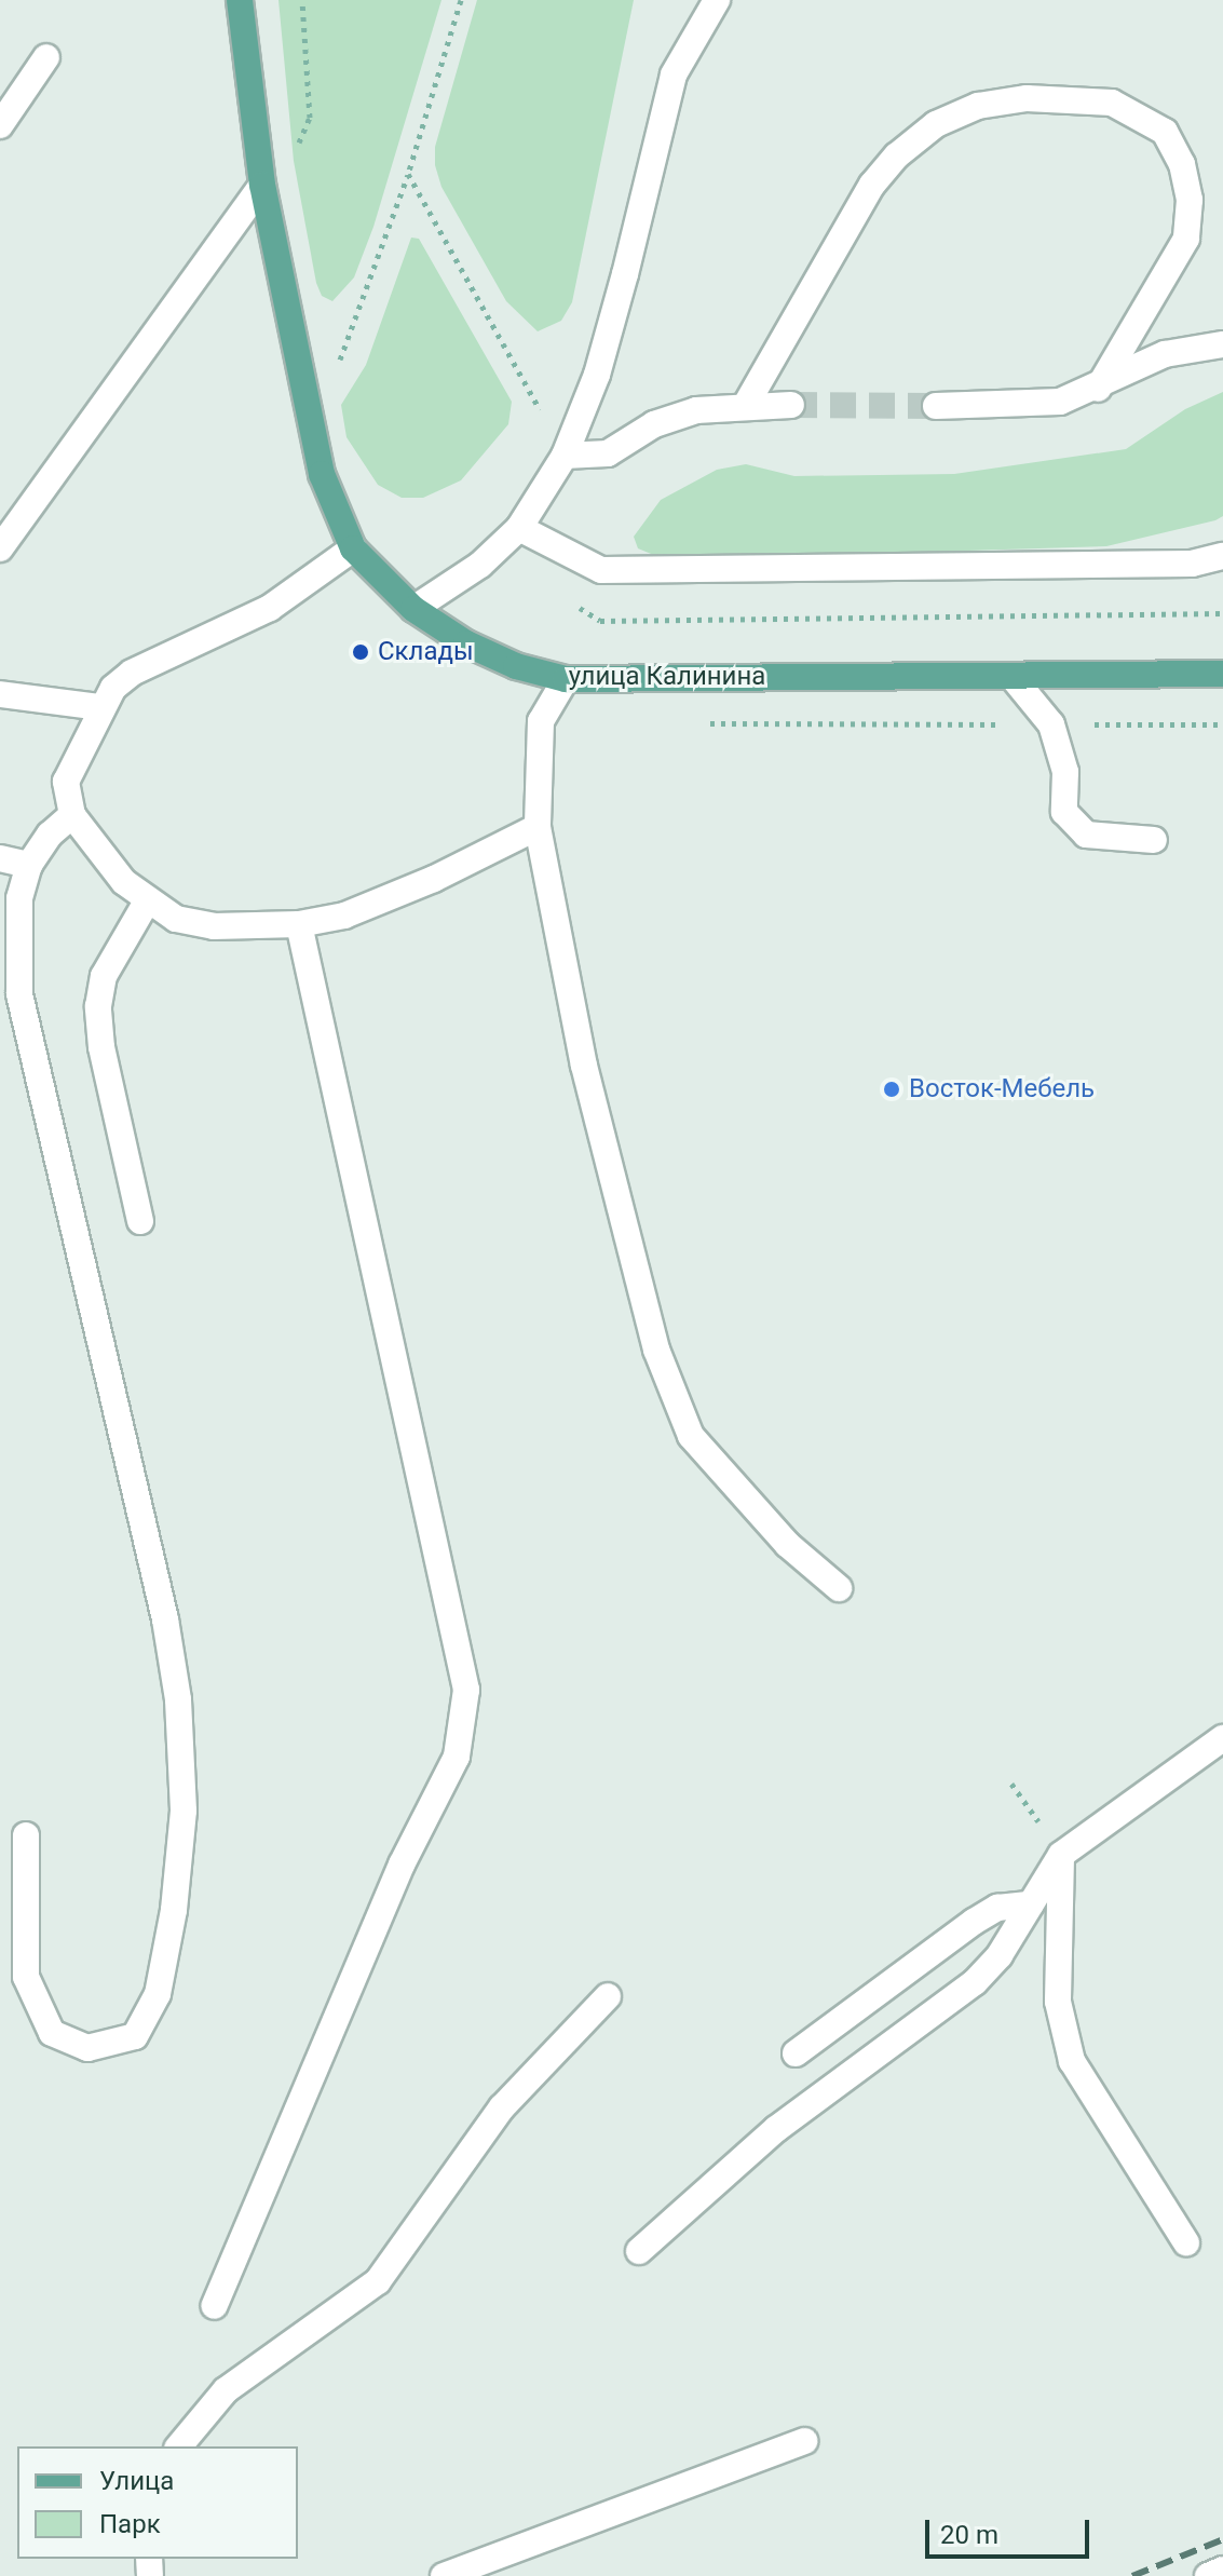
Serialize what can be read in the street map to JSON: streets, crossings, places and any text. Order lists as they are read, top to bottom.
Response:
{
  "streets": {
    "main road": ["улица Калинина"]
  },
  "places": ["Склады", "Восток-Мебель"],
  "legend": ["Улица", "Парк"],
  "scale_bar": "20 m"
}
